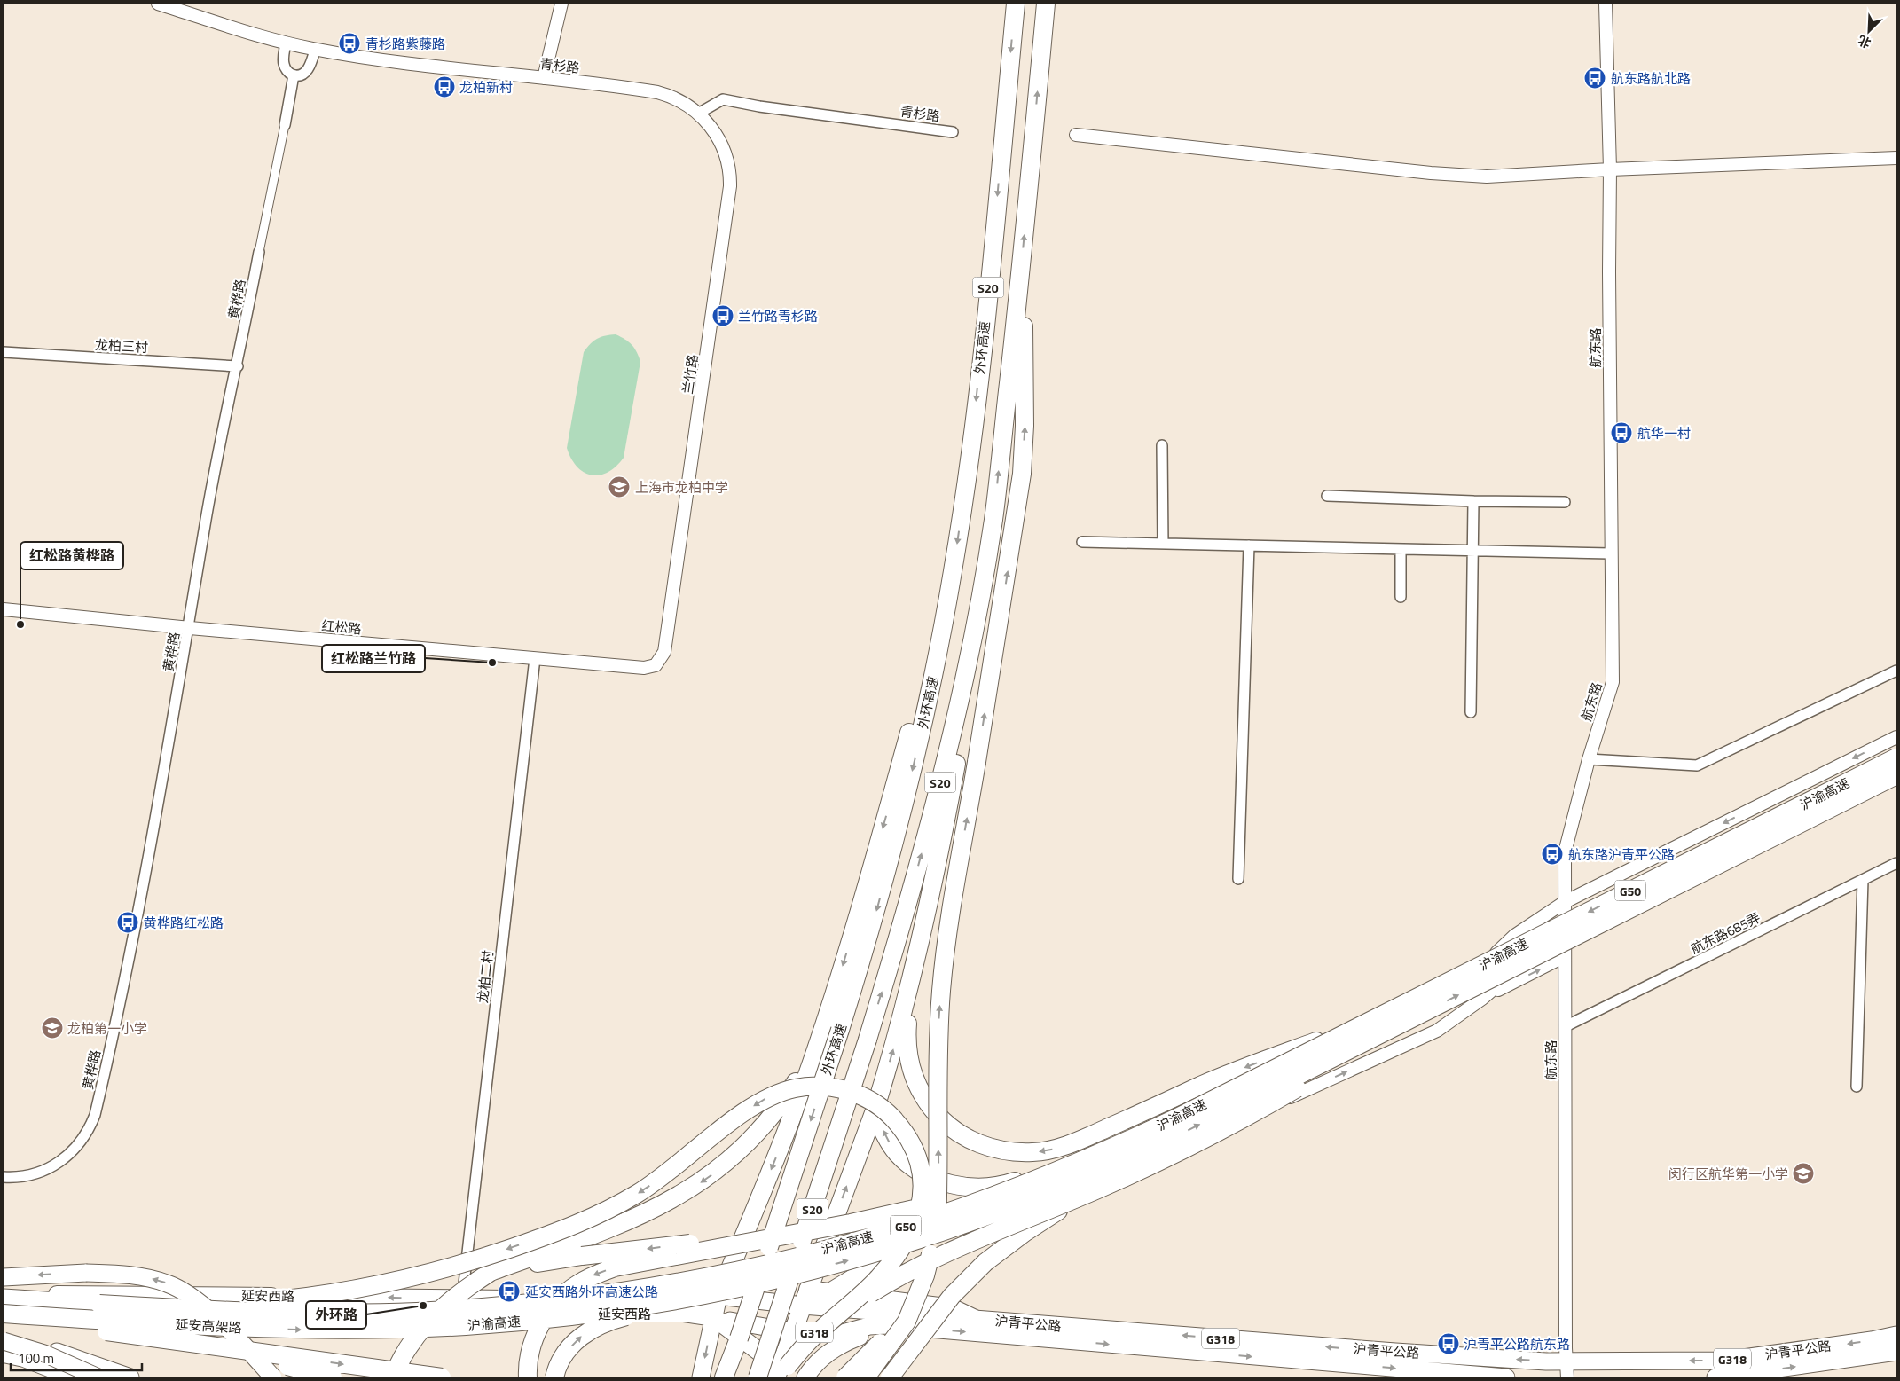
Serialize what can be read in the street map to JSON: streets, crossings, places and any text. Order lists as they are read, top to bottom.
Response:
{
  "streets": {
    "highway": [
      "S20",
      "外环高速",
      "沪渝高速",
      "G50",
      "沪青平公路",
      "延安高架路",
      "G318"
    ],
    "main road": ["延安西路"],
    "street": [
      "青杉路",
      "黄桦路",
      "龙柏三村",
      "航东路",
      "兰竹路",
      "红松路",
      "航东路685弄",
      "龙柏二村"
    ]
  },
  "crossings": [
    ["青杉路", "兰竹路"],
    ["黄桦路", "龙柏三村"],
    ["黄桦路", "红松路"],
    ["航东路", "航东路685弄"],
    ["航东路", "沪青平公路"],
    ["兰竹路", "红松路"],
    ["红松路", "龙柏二村"],
    ["沪渝高速", "延安高架路"],
    ["龙柏二村", "延安西路"],
    ["延安西路", "沪青平公路"]
  ],
  "places": {
    "bus stop": [
      "青杉路紫藤路",
      "航东路航北路",
      "龙柏新村",
      "兰竹路青杉路",
      "航华一村",
      "航东路沪青平公路",
      "黄桦路红松路",
      "延安西路外环高速公路",
      "沪青平公路航东路"
    ],
    "school or university": ["上海市龙柏中学", "龙柏第一小学", "闵行区航华第一小学"],
    "other": ["红松路黄桦路", "红松路兰竹路", "外环路"]
  },
  "scale_bar": "100 m",
  "north": "bottom left"
}
